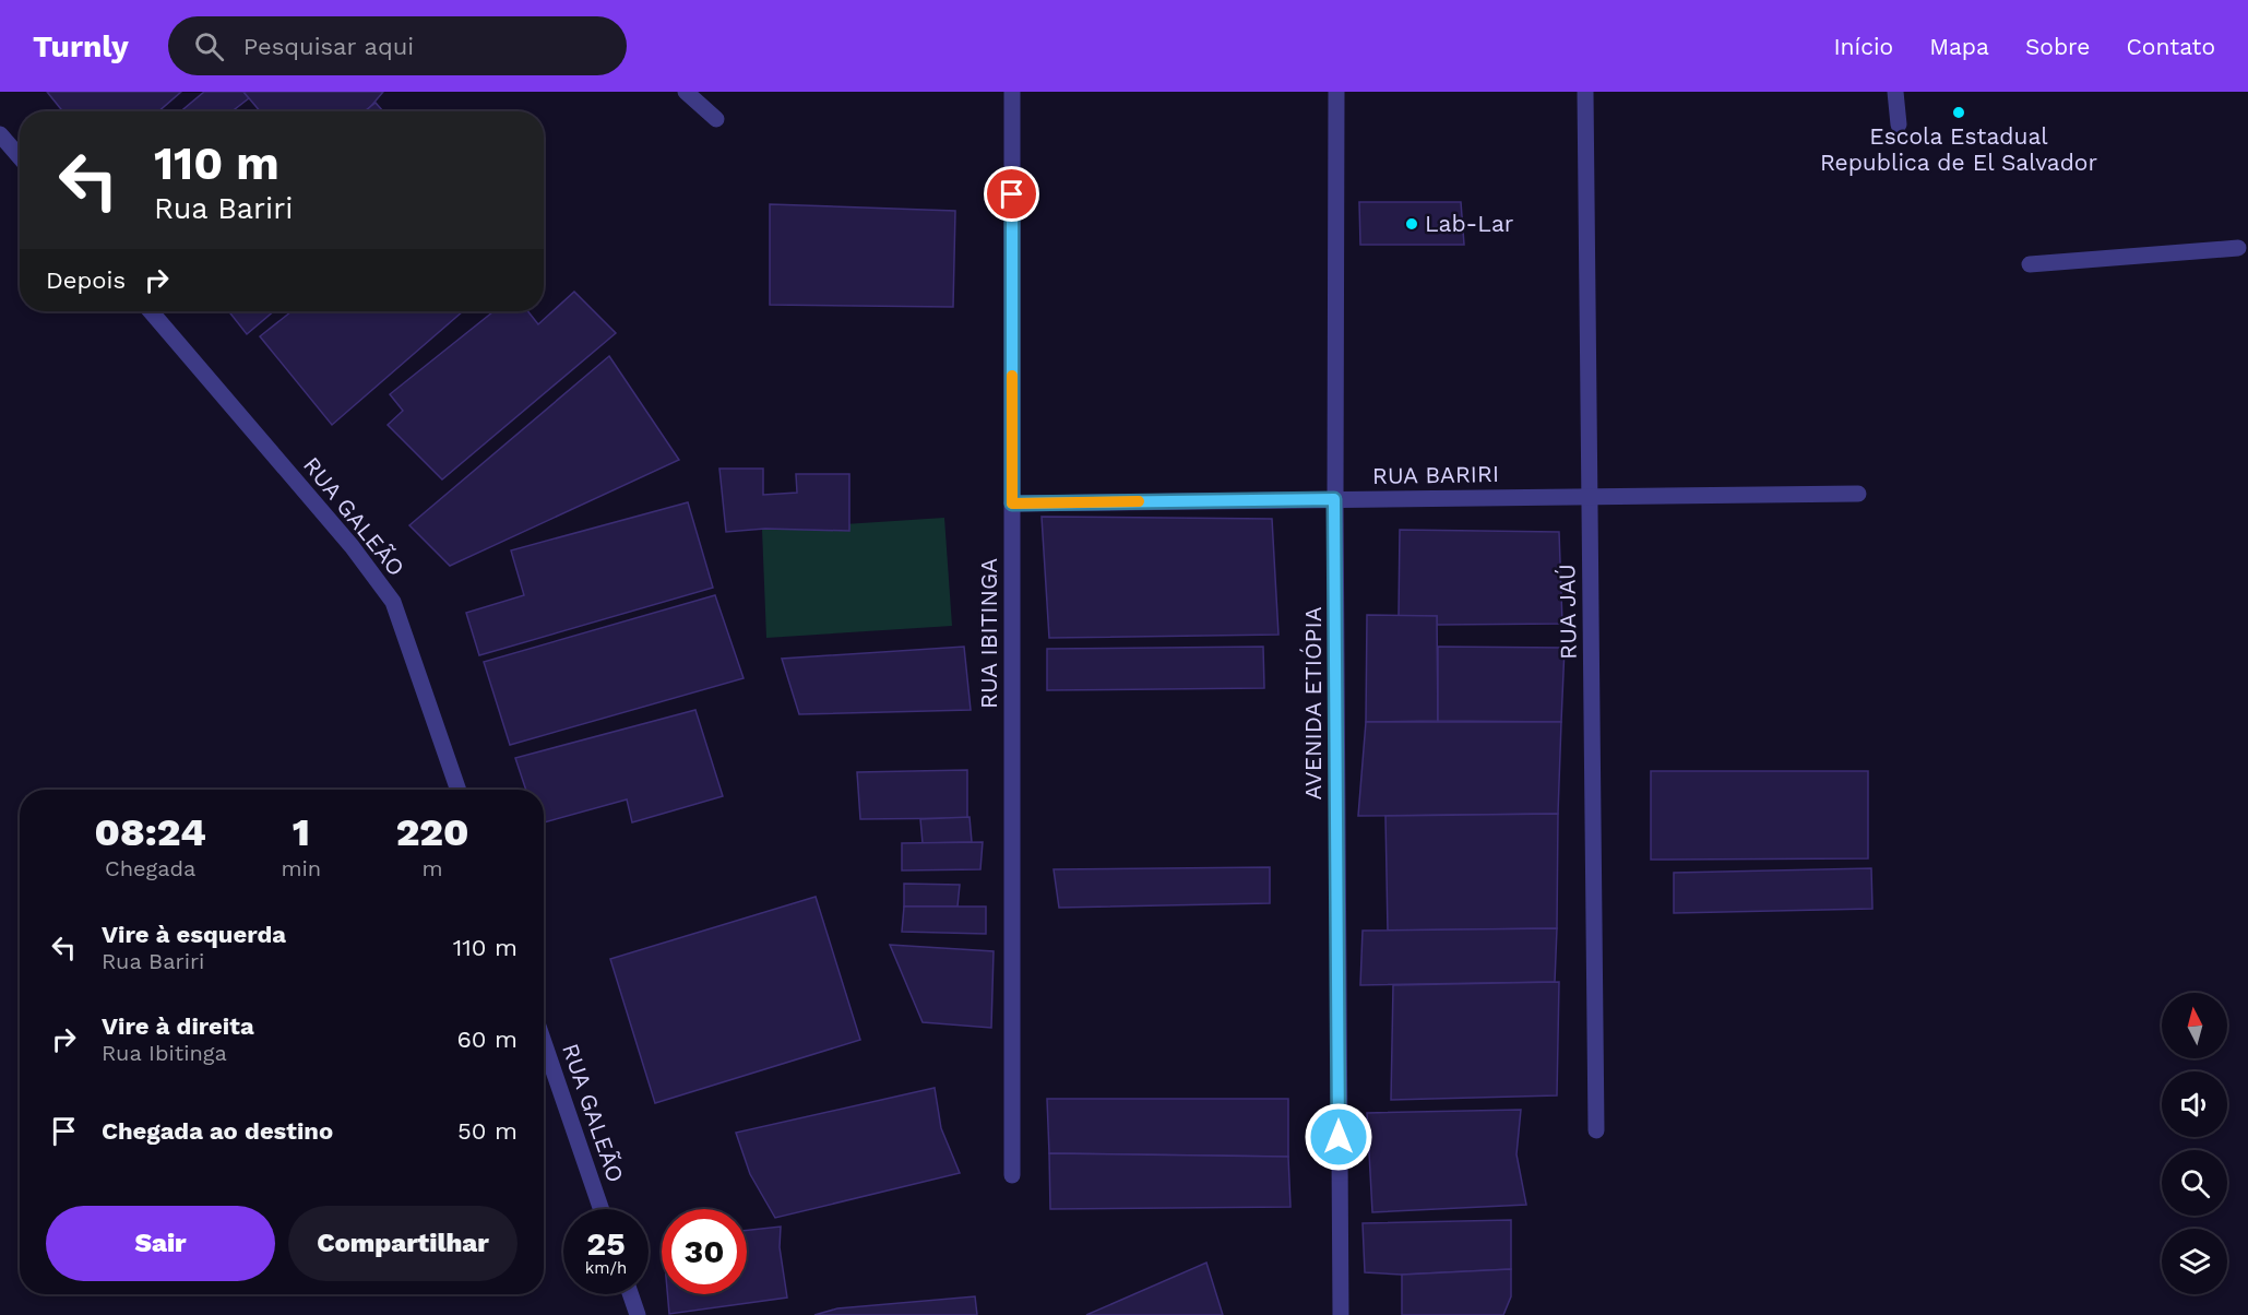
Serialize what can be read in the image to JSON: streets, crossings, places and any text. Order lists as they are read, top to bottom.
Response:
{
  "streets": {
    "street": [
      "RUA BARIRI",
      "RUA GALEÃO",
      "RUA JAÚ",
      "RUA IBITINGA",
      "AVENIDA ETIÓPIA"
    ]
  },
  "crossings": [
    ["RUA BARIRI", "RUA JAÚ"],
    ["RUA BARIRI", "RUA IBITINGA"],
    ["RUA BARIRI", "AVENIDA ETIÓPIA"]
  ],
  "places": ["Escola Estadual Republica de El Salvador", "Lab-Lar"],
  "north": "top",
  "page": {
    "header": "Turnly",
    "search": "Pesquisar aqui",
    "nav": [
      "Início",
      "Mapa",
      "Sobre",
      "Contato"
    ],
    "turn": ["110 m", "Rua Bariri"],
    "then": "Depois",
    "eta": [
      "08:24",
      "Chegada",
      "1",
      "min",
      "220",
      "m"
    ],
    "list": [
      {
        "name": "Vire à esquerda",
        "note": "Rua Bariri",
        "value": "110 m"
      },
      {
        "name": "Vire à direita",
        "note": "Rua Ibitinga",
        "value": "60 m"
      },
      {
        "name": "Chegada ao destino",
        "value": "50 m"
      }
    ],
    "buttons": ["Sair", "Compartilhar"],
    "speed": "25 km/h",
    "limit": "30"
  }
}
